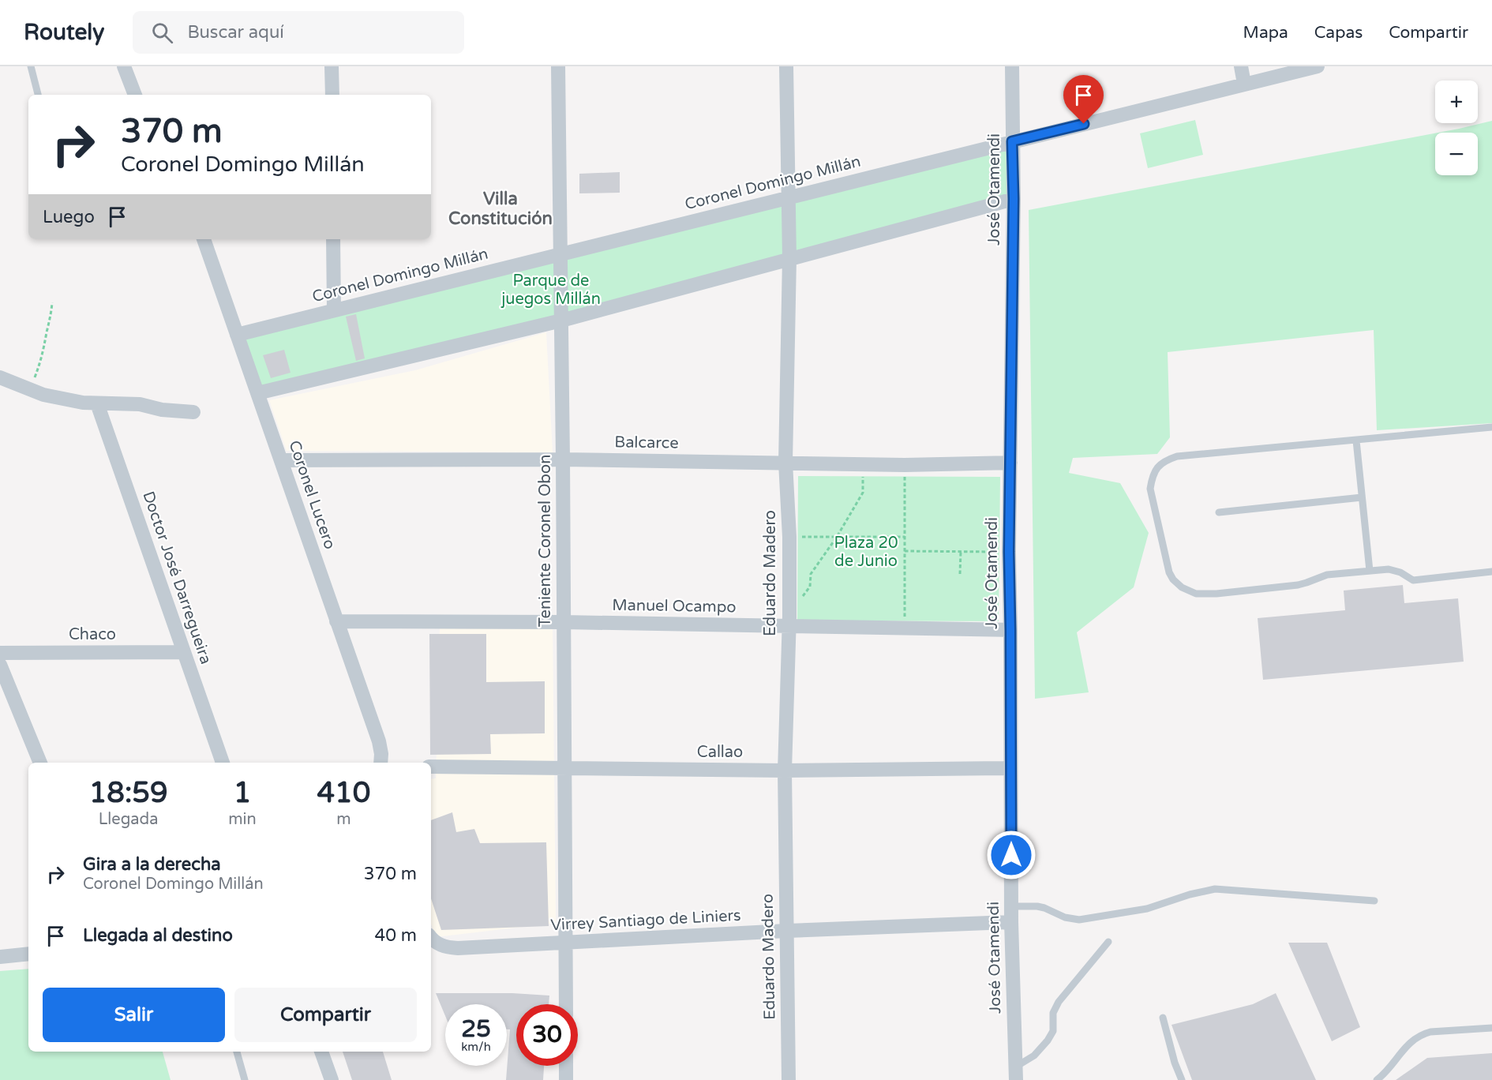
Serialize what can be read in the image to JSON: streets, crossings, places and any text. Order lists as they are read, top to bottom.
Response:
{
  "streets": {
    "street": [
      "Coronel Domingo Millán",
      "José Otamendi",
      "Balcarce",
      "Coronel Lucero",
      "Teniente Coronel Obon",
      "Eduardo Madero",
      "Doctor José Darregueira",
      "Manuel Ocampo",
      "Chaco",
      "Callao",
      "Virrey Santiago de Liniers"
    ]
  },
  "crossings": [
    ["Coronel Domingo Millán", "José Otamendi"],
    ["Coronel Domingo Millán", "Coronel Lucero"],
    ["Coronel Domingo Millán", "Teniente Coronel Obon"],
    ["Coronel Domingo Millán", "Eduardo Madero"],
    ["José Otamendi", "Balcarce"],
    ["José Otamendi", "Manuel Ocampo"],
    ["José Otamendi", "Callao"],
    ["José Otamendi", "Virrey Santiago de Liniers"],
    ["Balcarce", "Coronel Lucero"],
    ["Balcarce", "Teniente Coronel Obon"],
    ["Balcarce", "Eduardo Madero"],
    ["Coronel Lucero", "Manuel Ocampo"],
    ["Teniente Coronel Obon", "Manuel Ocampo"],
    ["Teniente Coronel Obon", "Callao"],
    ["Teniente Coronel Obon", "Virrey Santiago de Liniers"],
    ["Eduardo Madero", "Manuel Ocampo"],
    ["Eduardo Madero", "Callao"],
    ["Eduardo Madero", "Virrey Santiago de Liniers"],
    ["Doctor José Darregueira", "Chaco"]
  ],
  "districts": ["Villa Constitución"],
  "parks": ["Parque de juegos Millán", "Plaza 20 de Junio"],
  "page": {
    "header": "Routely",
    "search": "Buscar aquí",
    "nav": ["Mapa", "Capas", "Compartir"],
    "map_buttons": ["+", "−"],
    "turn": ["370 m", "Coronel Domingo Millán"],
    "then": "Luego",
    "eta": [
      "18:59",
      "Llegada",
      "1",
      "min",
      "410",
      "m"
    ],
    "list": [
      {
        "name": "Gira a la derecha",
        "note": "Coronel Domingo Millán",
        "value": "370 m"
      },
      {
        "name": "Llegada al destino",
        "value": "40 m"
      }
    ],
    "buttons": ["Salir", "Compartir"],
    "speed": "25 km/h",
    "limit": "30"
  }
}
